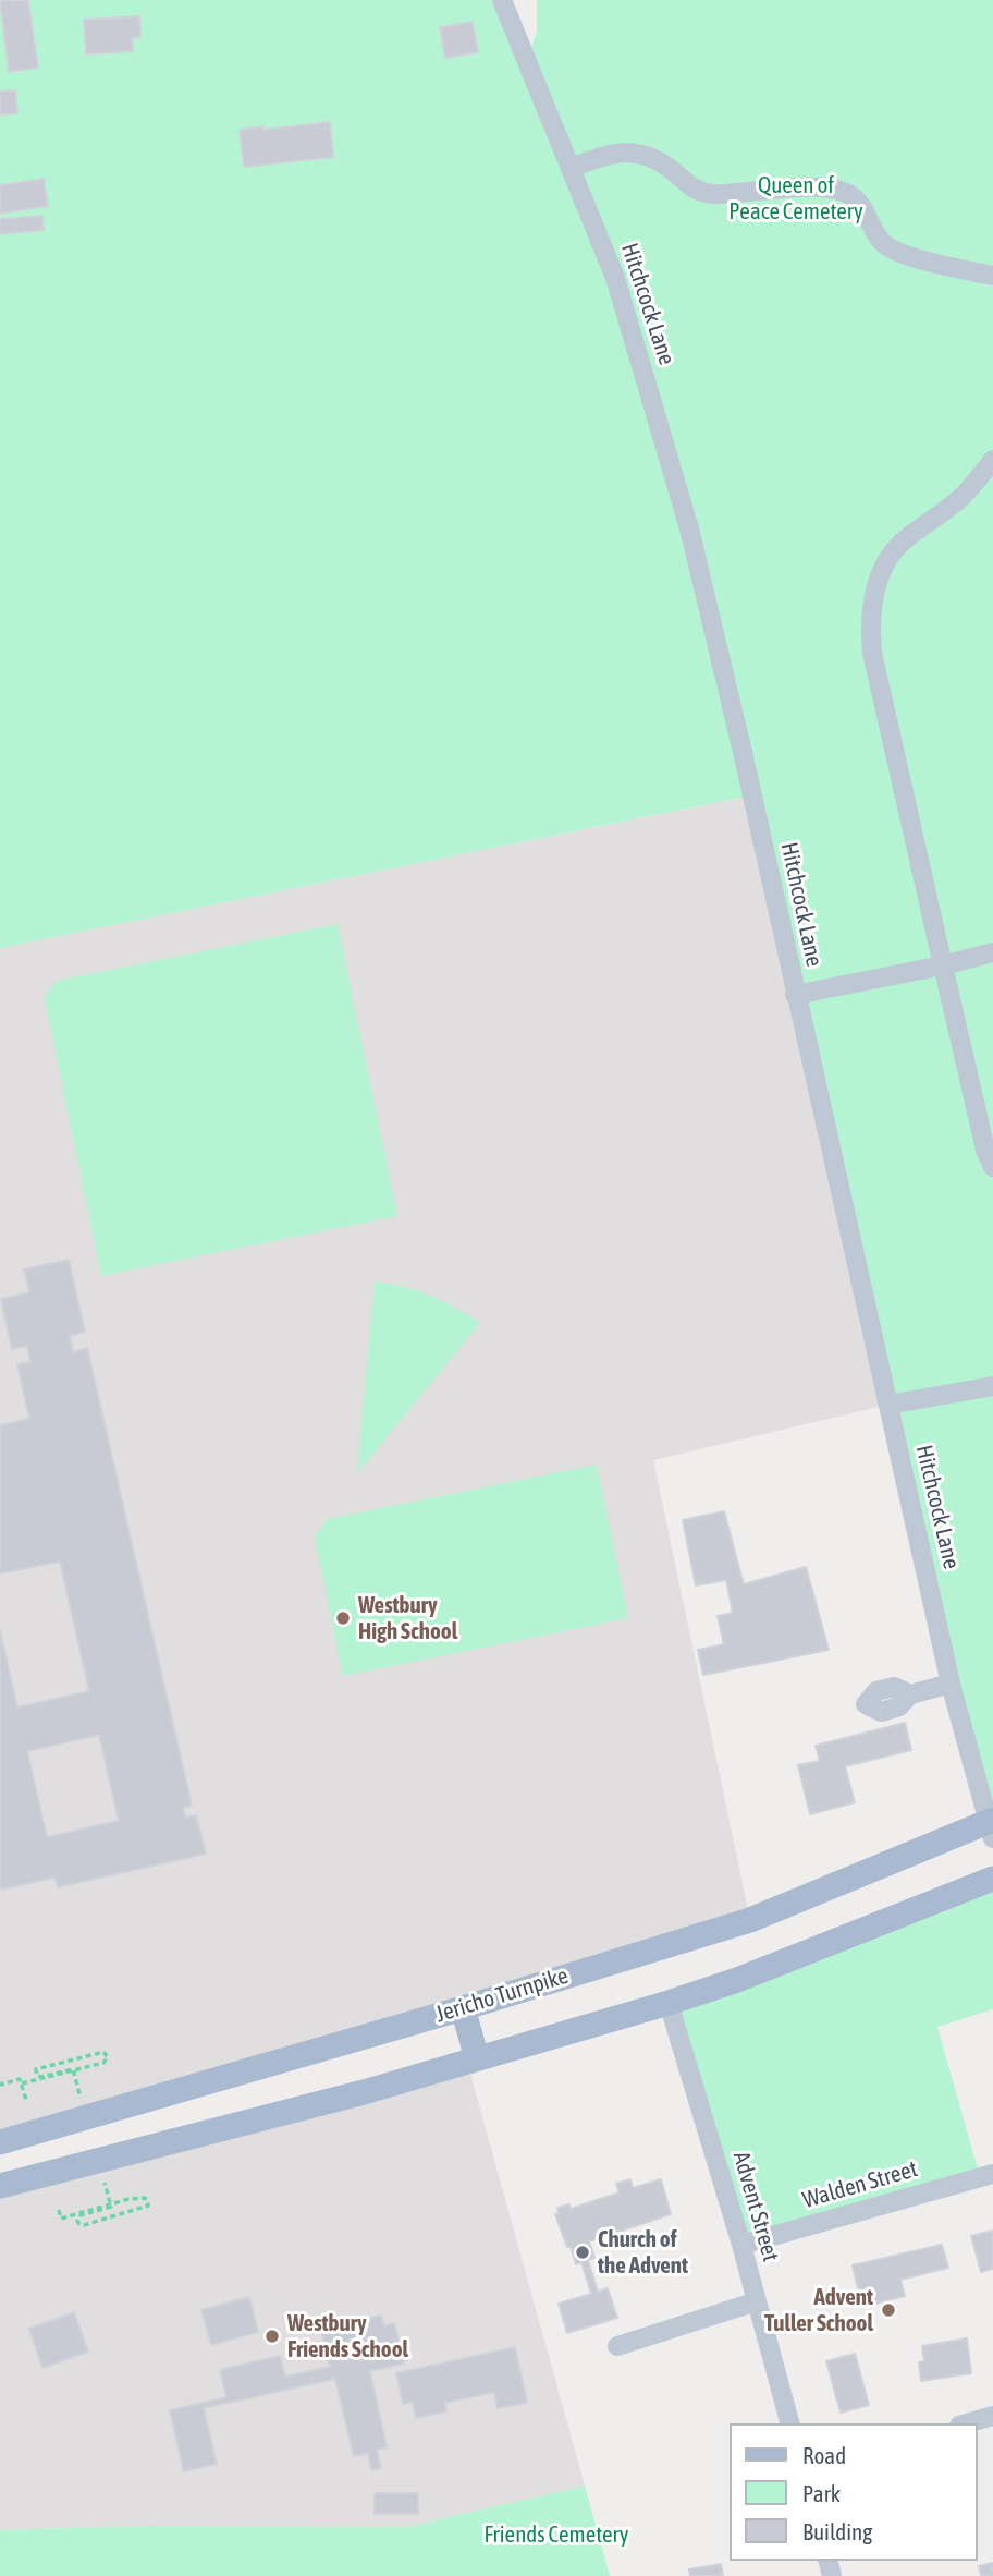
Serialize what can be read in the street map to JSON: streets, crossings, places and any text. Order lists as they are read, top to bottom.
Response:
{
  "streets": {
    "main road": ["Jericho Turnpike"],
    "street": ["Hitchcock Lane", "Walden Street", "Advent Street"]
  },
  "crossings": [
    ["Hitchcock Lane", "Jericho Turnpike"],
    ["Walden Street", "Advent Street"]
  ],
  "parks": ["Queen of Peace Cemetery", "Friends Cemetery"],
  "places": [
    "Westbury High School",
    "Church of the Advent",
    "Advent Tuller School",
    "Westbury Friends School"
  ],
  "legend": ["Road", "Park", "Building"]
}
